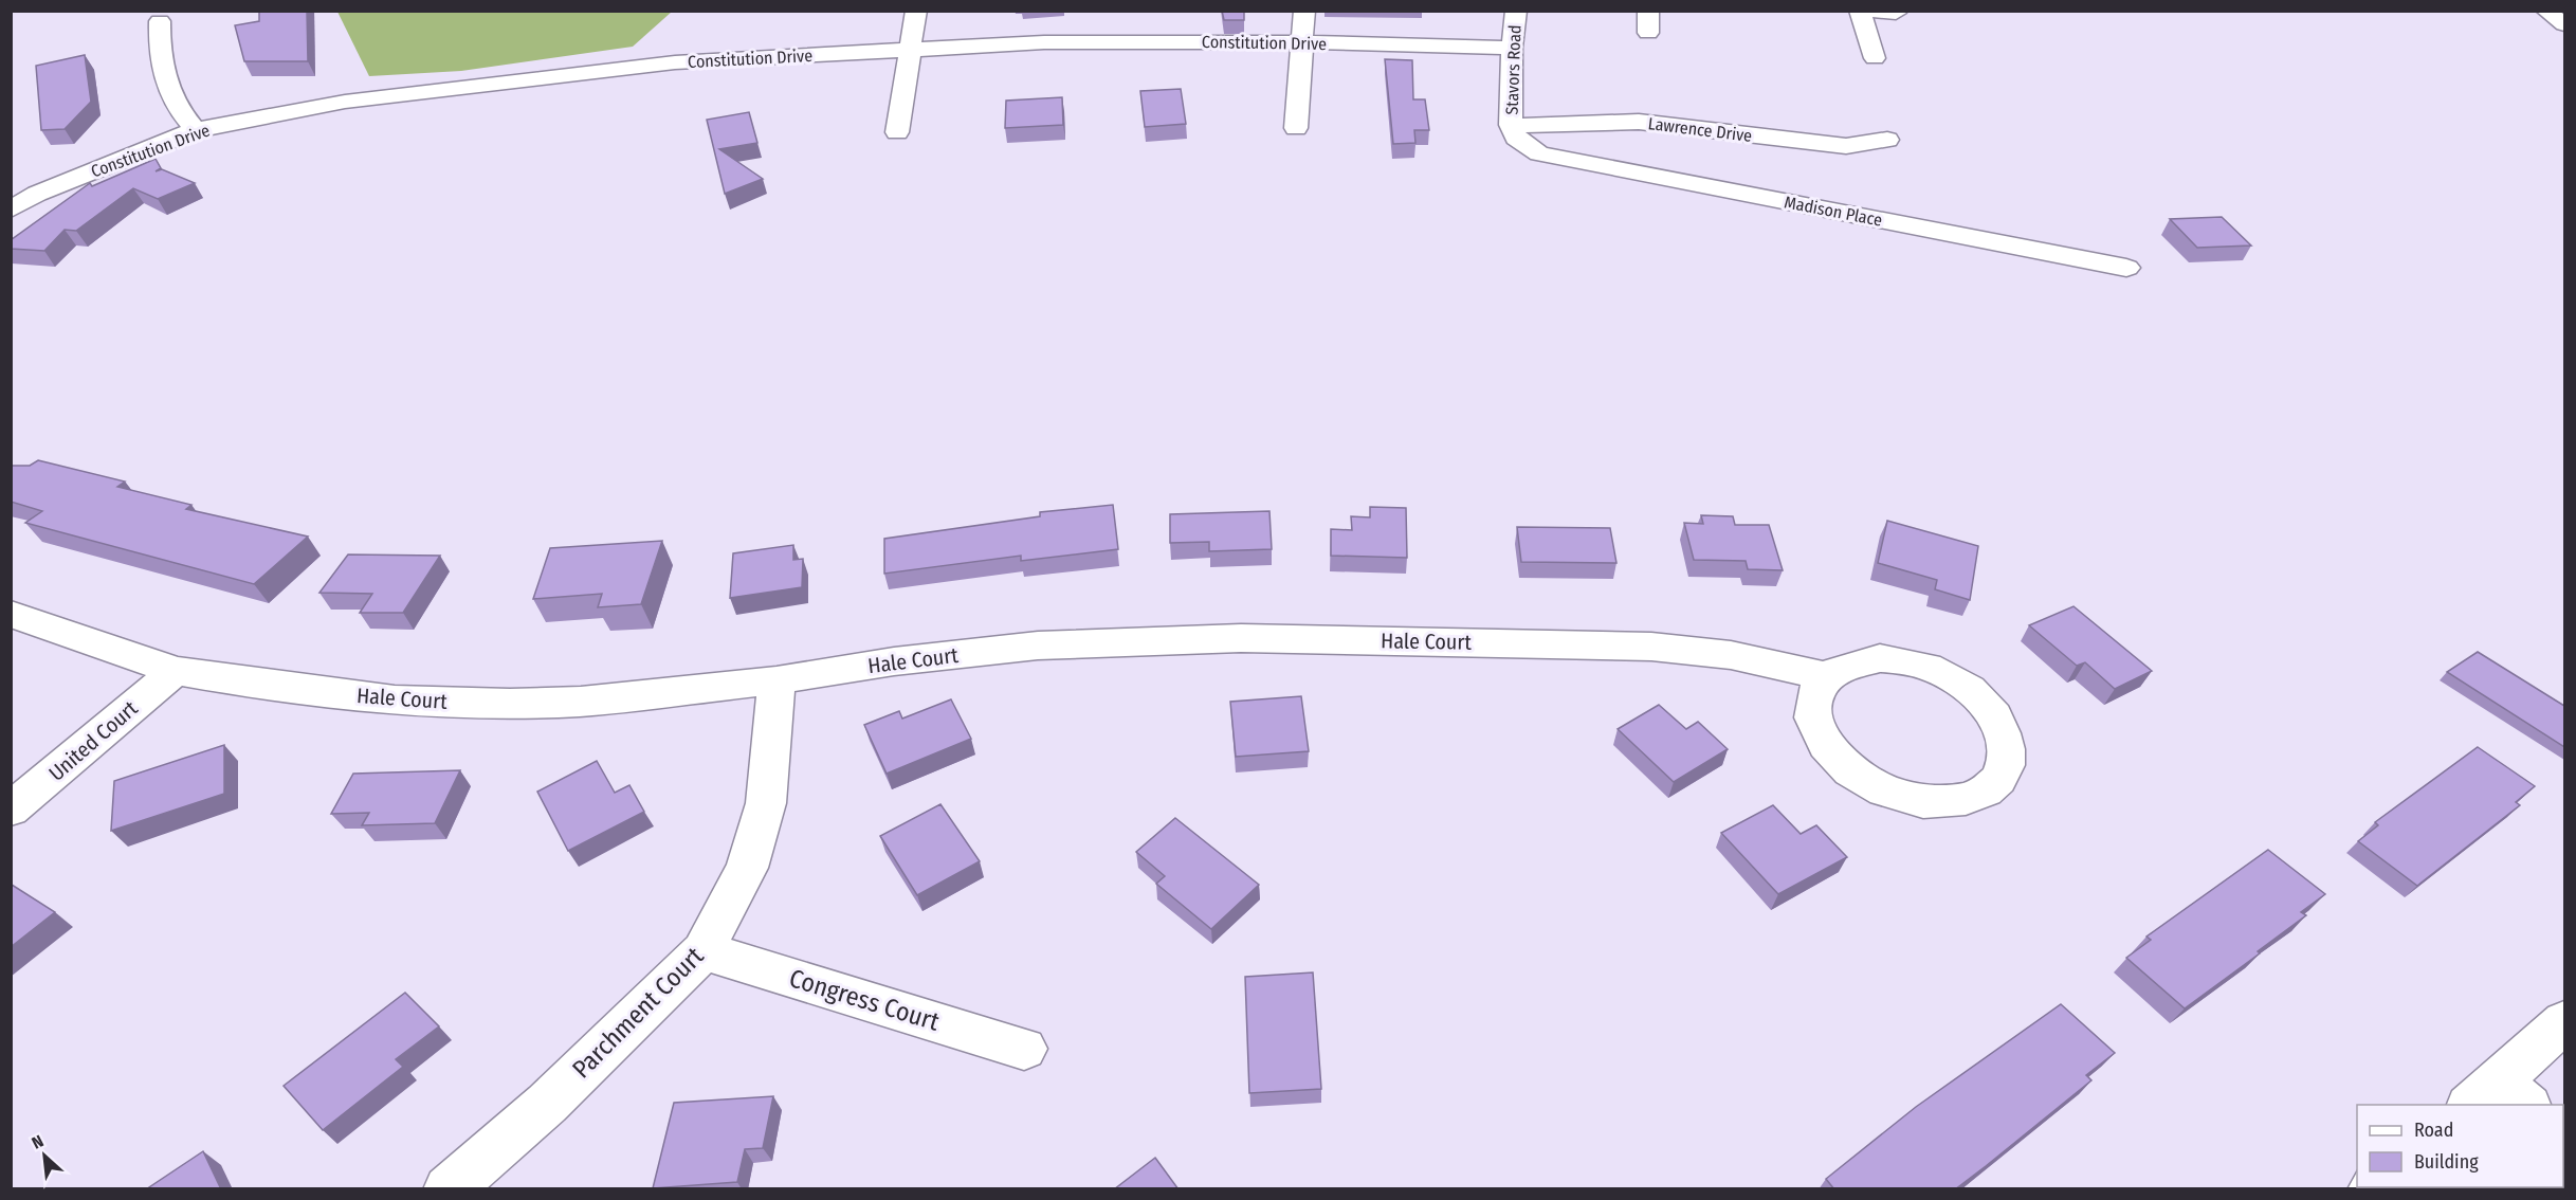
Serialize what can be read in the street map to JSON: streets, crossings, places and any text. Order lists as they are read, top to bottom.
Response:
{
  "streets": {
    "street": [
      "Constitution Drive",
      "Stavors Road",
      "Lawrence Drive",
      "Madison Place",
      "Hale Court",
      "United Court",
      "Congress Court",
      "Parchment Court"
    ]
  },
  "crossings": [
    ["Constitution Drive", "Stavors Road"],
    ["Stavors Road", "Lawrence Drive"],
    ["Stavors Road", "Madison Place"],
    ["Hale Court", "United Court"],
    ["Hale Court", "Parchment Court"],
    ["Congress Court", "Parchment Court"]
  ],
  "legend": ["Road", "Building"],
  "north": "top left"
}
